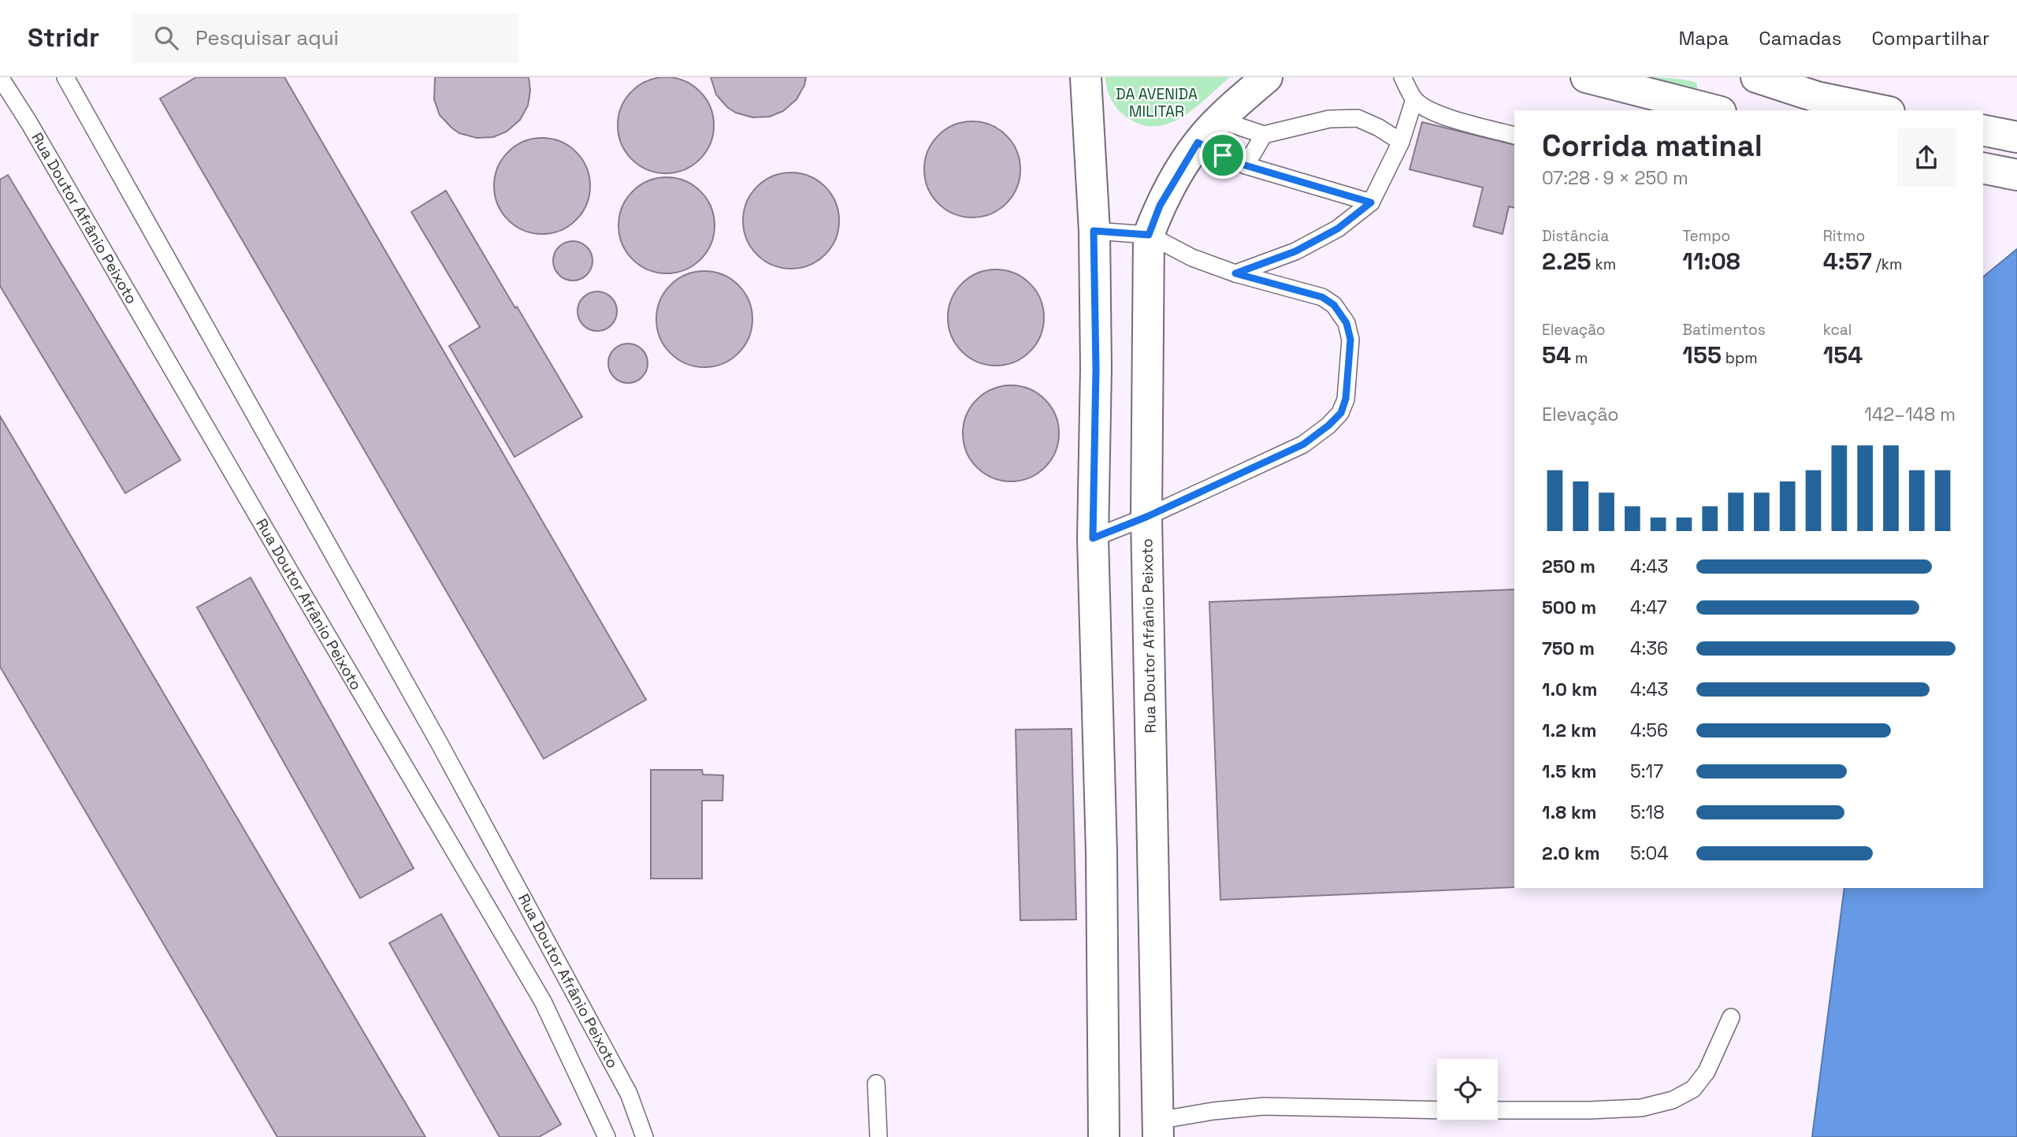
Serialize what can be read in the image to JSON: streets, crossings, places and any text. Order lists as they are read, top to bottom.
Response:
{
  "streets": {
    "street": ["Rua Doutor Afrânio Peixoto"]
  },
  "parks": ["DA AVENIDA MILITAR"],
  "page": {
    "header": "Stridr",
    "search": "Pesquisar aqui",
    "nav": ["Mapa", "Camadas", "Compartilhar"],
    "heading": ["Corrida matinal", "07:28 · 9 × 250 m"],
    "stats": [
      ["Distância", "2.25 km"],
      ["Tempo", "11:08"],
      ["Ritmo", "4:57 /km"],
      ["Elevação", "54 m"],
      ["Batimentos", "155 bpm"],
      ["kcal", "154"]
    ],
    "chart": ["Elevação", "142–148 m"],
    "list": [
      {
        "name": "250 m",
        "note": "4:43"
      },
      {
        "name": "500 m",
        "note": "4:47"
      },
      {
        "name": "750 m",
        "note": "4:36"
      },
      {
        "name": "1.0 km",
        "note": "4:43"
      },
      {
        "name": "1.2 km",
        "note": "4:56"
      },
      {
        "name": "1.5 km",
        "note": "5:17"
      },
      {
        "name": "1.8 km",
        "note": "5:18"
      },
      {
        "name": "2.0 km",
        "note": "5:04"
      }
    ]
  }
}
